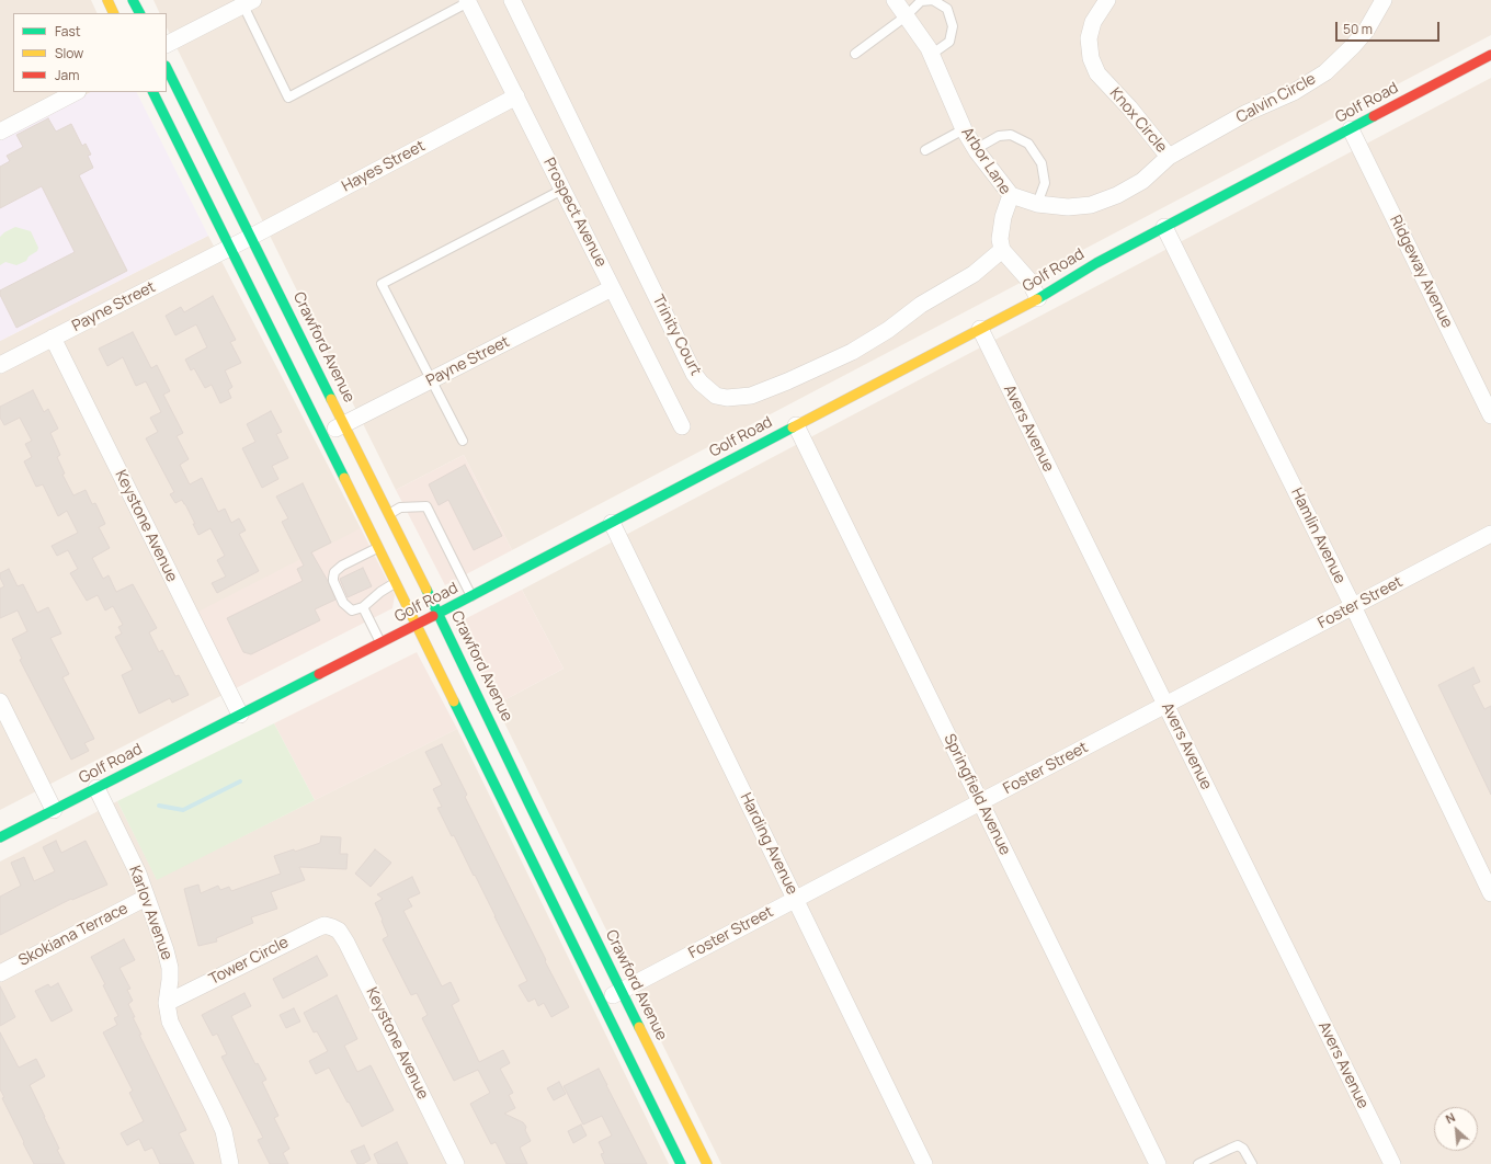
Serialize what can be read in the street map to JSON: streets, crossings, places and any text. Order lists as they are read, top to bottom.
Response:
{
  "streets": {
    "main road": ["Golf Road", "Crawford Avenue"],
    "street": [
      "Calvin Circle",
      "Knox Circle",
      "Arbor Lane",
      "Hayes Street",
      "Prospect Avenue",
      "Ridgeway Avenue",
      "Payne Street",
      "Trinity Court",
      "Avers Avenue",
      "Keystone Avenue",
      "Hamlin Avenue",
      "Foster Street",
      "Springfield Avenue",
      "Harding Avenue",
      "Karlov Avenue",
      "Skokiana Terrace",
      "Tower Circle"
    ]
  },
  "crossings": [
    ["Calvin Circle", "Knox Circle"],
    ["Golf Road", "Ridgeway Avenue"],
    ["Golf Road", "Crawford Avenue"],
    ["Golf Road", "Avers Avenue"],
    ["Golf Road", "Keystone Avenue"],
    ["Golf Road", "Hamlin Avenue"],
    ["Golf Road", "Springfield Avenue"],
    ["Golf Road", "Harding Avenue"],
    ["Golf Road", "Karlov Avenue"],
    ["Knox Circle", "Arbor Lane"],
    ["Arbor Lane", "Trinity Court"],
    ["Hayes Street", "Prospect Avenue"],
    ["Hayes Street", "Payne Street"],
    ["Hayes Street", "Crawford Avenue"],
    ["Prospect Avenue", "Payne Street"],
    ["Payne Street", "Crawford Avenue"],
    ["Payne Street", "Keystone Avenue"],
    ["Crawford Avenue", "Foster Street"],
    ["Avers Avenue", "Foster Street"],
    ["Keystone Avenue", "Tower Circle"],
    ["Hamlin Avenue", "Foster Street"],
    ["Foster Street", "Springfield Avenue"],
    ["Foster Street", "Harding Avenue"],
    ["Karlov Avenue", "Skokiana Terrace"],
    ["Karlov Avenue", "Tower Circle"]
  ],
  "legend": ["Fast", "Slow", "Jam"],
  "scale_bar": "50 m",
  "north": "top left"
}
